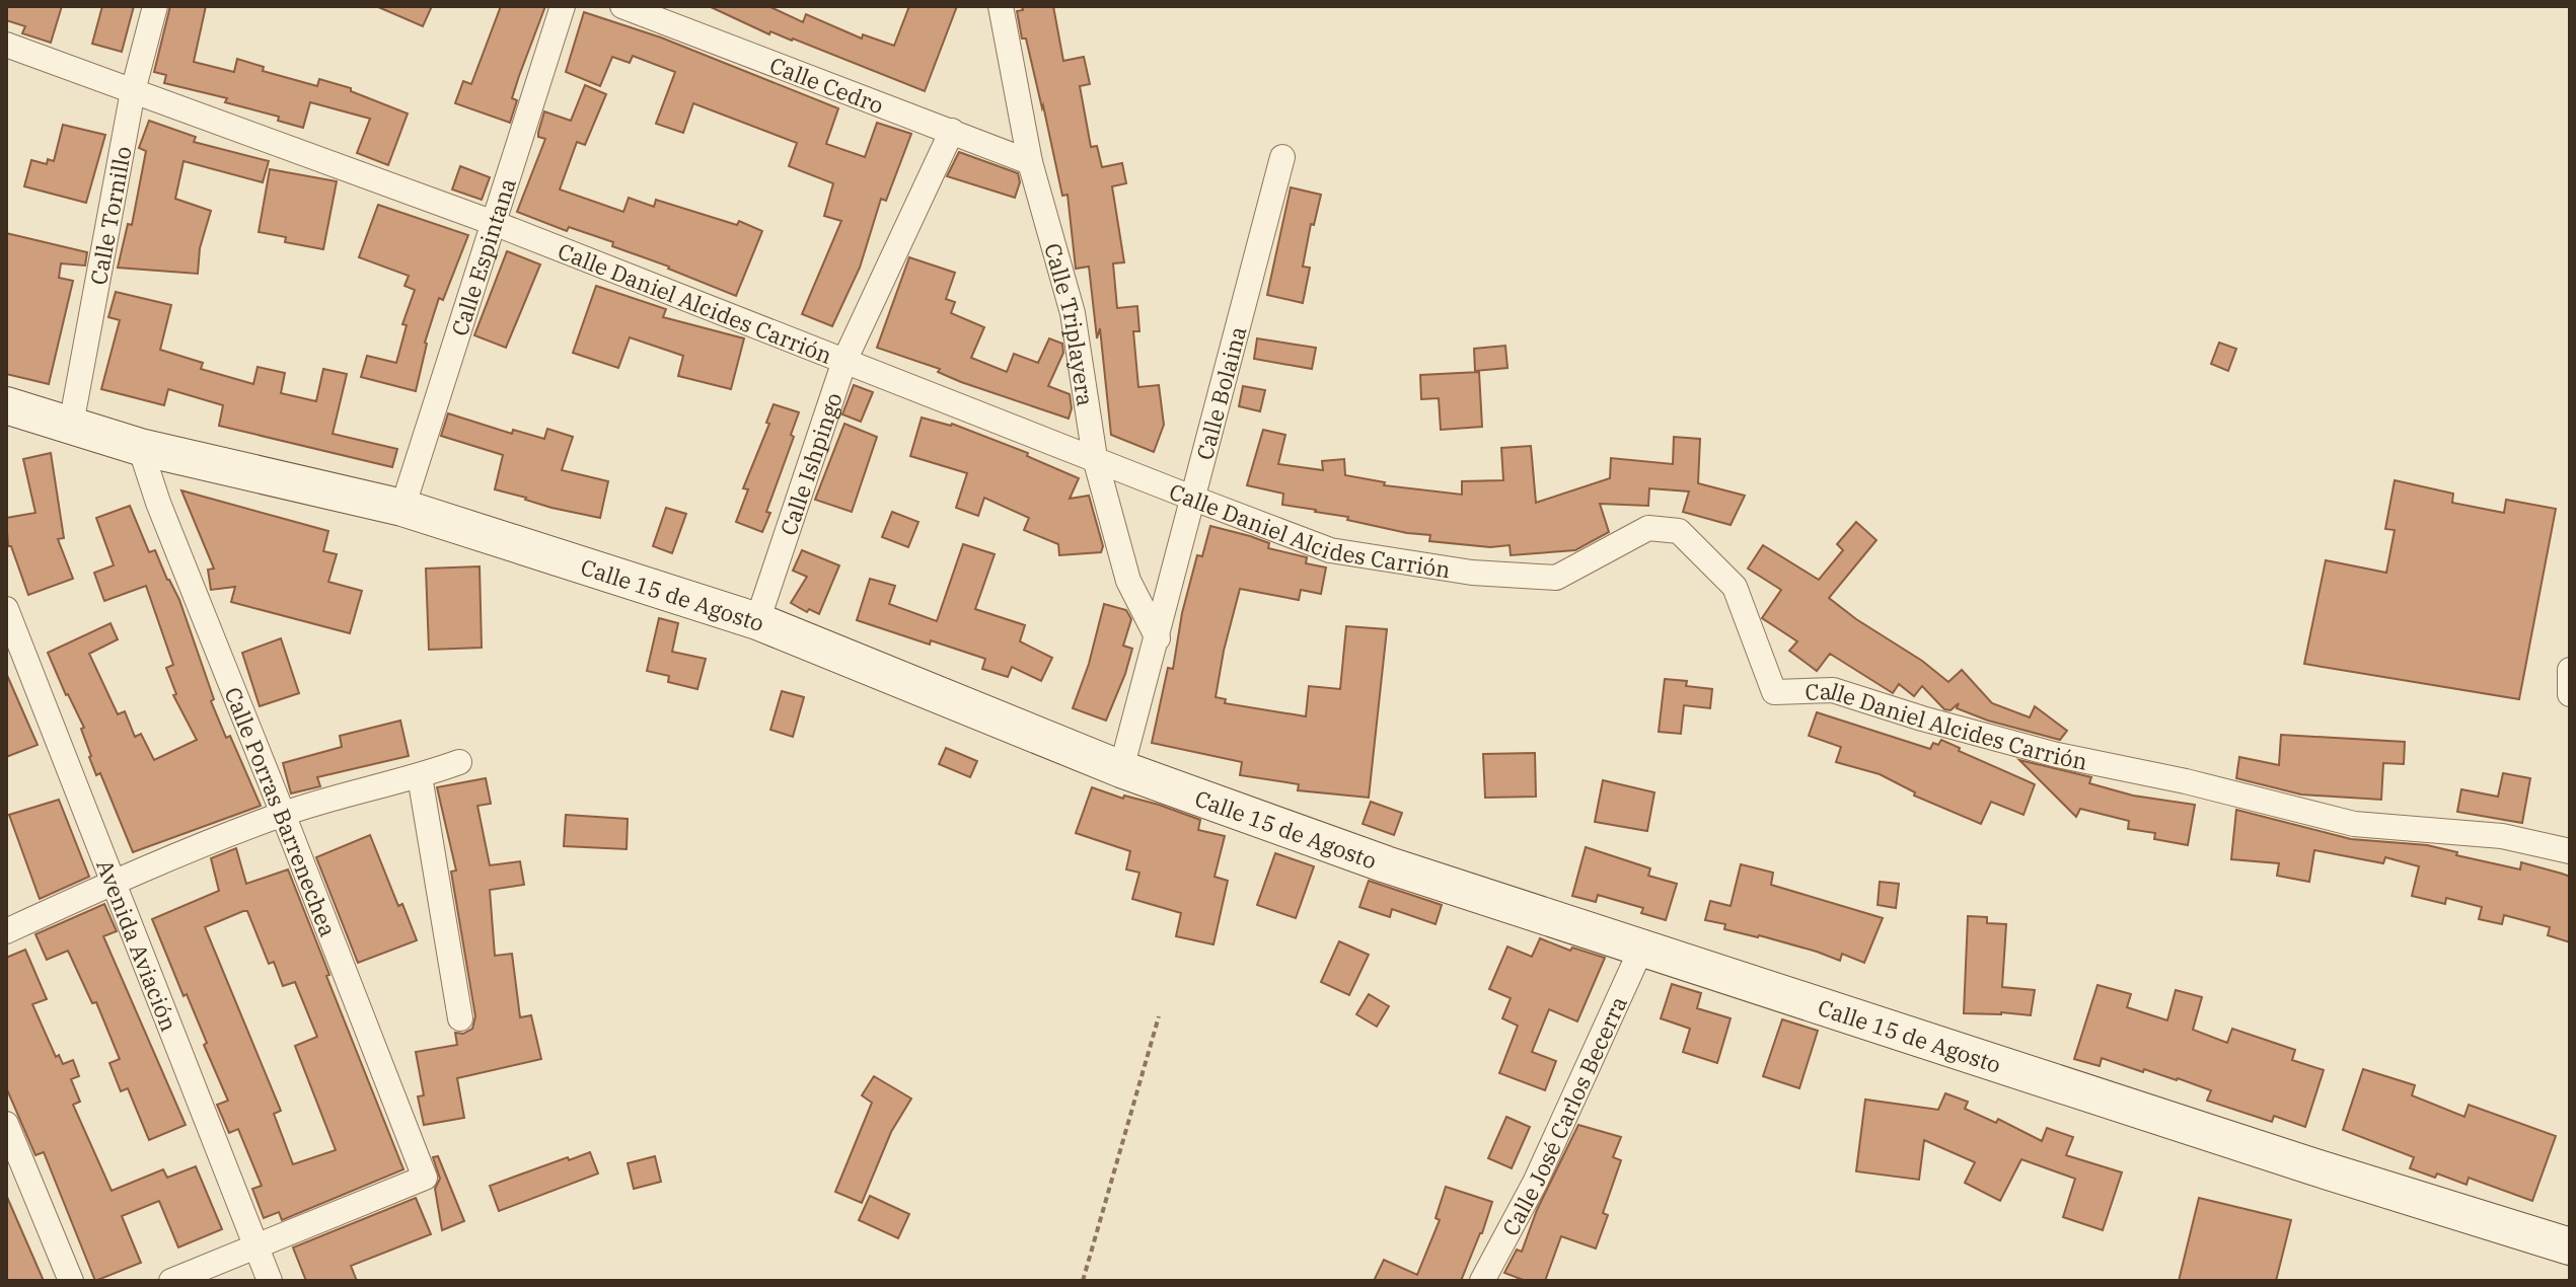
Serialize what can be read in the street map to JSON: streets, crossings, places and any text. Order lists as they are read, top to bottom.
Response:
{
  "streets": {
    "street": [
      "Calle Cedro",
      "Calle Tornillo",
      "Calle Espintana",
      "Calle Daniel Alcides Carrión",
      "Calle Triplayera",
      "Calle Bolaina",
      "Calle Ishpingo",
      "Calle 15 de Agosto",
      "Calle Porras Barrenechea",
      "Avenida Aviación",
      "Calle José Carlos Becerra"
    ]
  },
  "crossings": [
    ["Calle Cedro", "Calle Triplayera"],
    ["Calle Cedro", "Calle Ishpingo"],
    ["Calle Tornillo", "Calle Daniel Alcides Carrión"],
    ["Calle Tornillo", "Calle 15 de Agosto"],
    ["Calle Espintana", "Calle Daniel Alcides Carrión"],
    ["Calle Espintana", "Calle 15 de Agosto"],
    ["Calle Daniel Alcides Carrión", "Calle Triplayera"],
    ["Calle Daniel Alcides Carrión", "Calle Bolaina"],
    ["Calle Daniel Alcides Carrión", "Calle Ishpingo"],
    ["Calle Triplayera", "Calle Bolaina"],
    ["Calle Bolaina", "Calle 15 de Agosto"],
    ["Calle Ishpingo", "Calle 15 de Agosto"],
    ["Calle 15 de Agosto", "Calle Porras Barrenechea"],
    ["Calle 15 de Agosto", "Calle José Carlos Becerra"],
    ["Calle Porras Barrenechea", "Avenida Aviación"]
  ]
}
